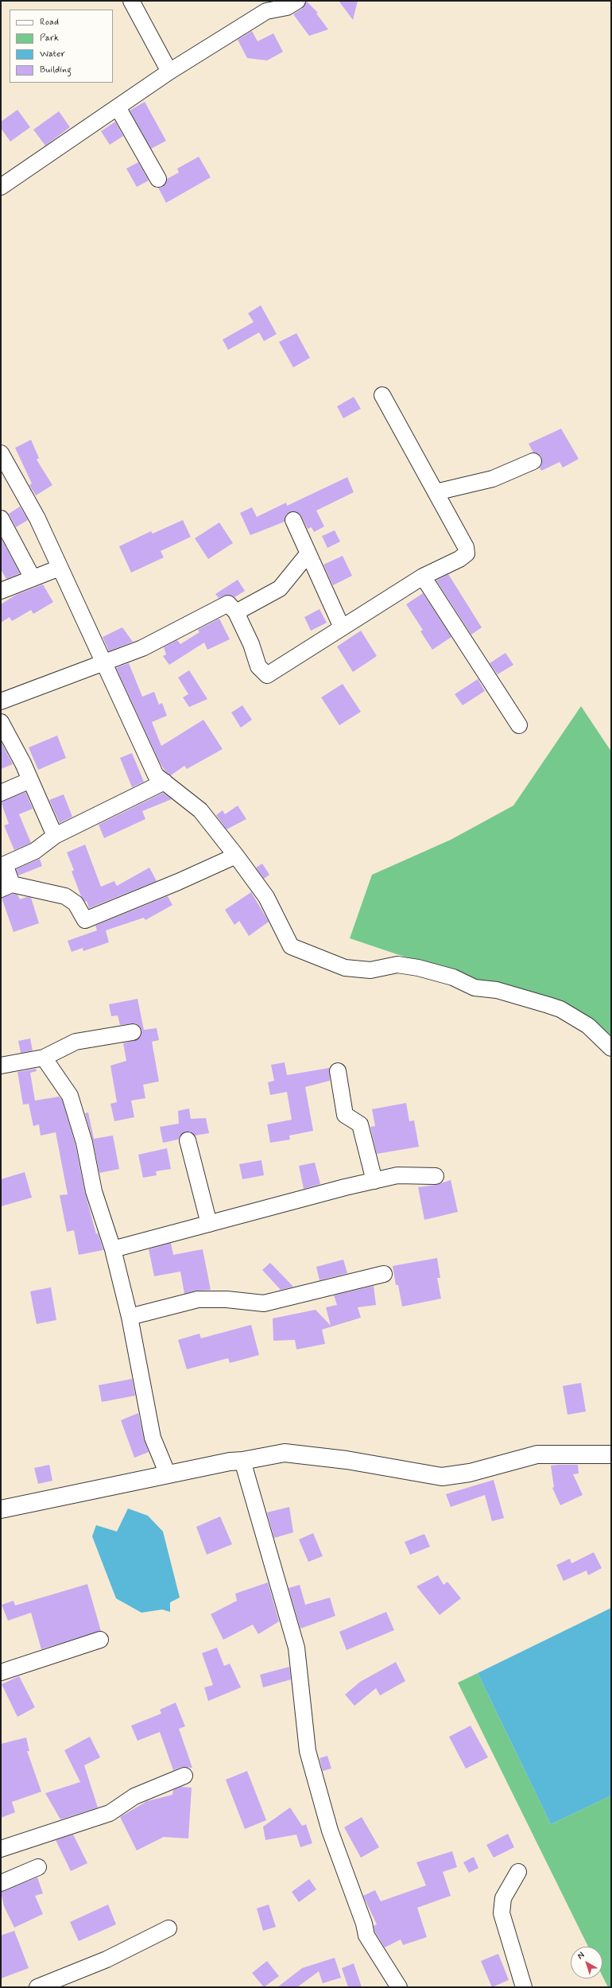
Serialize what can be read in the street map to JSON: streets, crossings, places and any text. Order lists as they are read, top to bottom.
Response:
{
  "legend": [
    "Road",
    "Park",
    "Water",
    "Building"
  ],
  "north": "top left"
}
